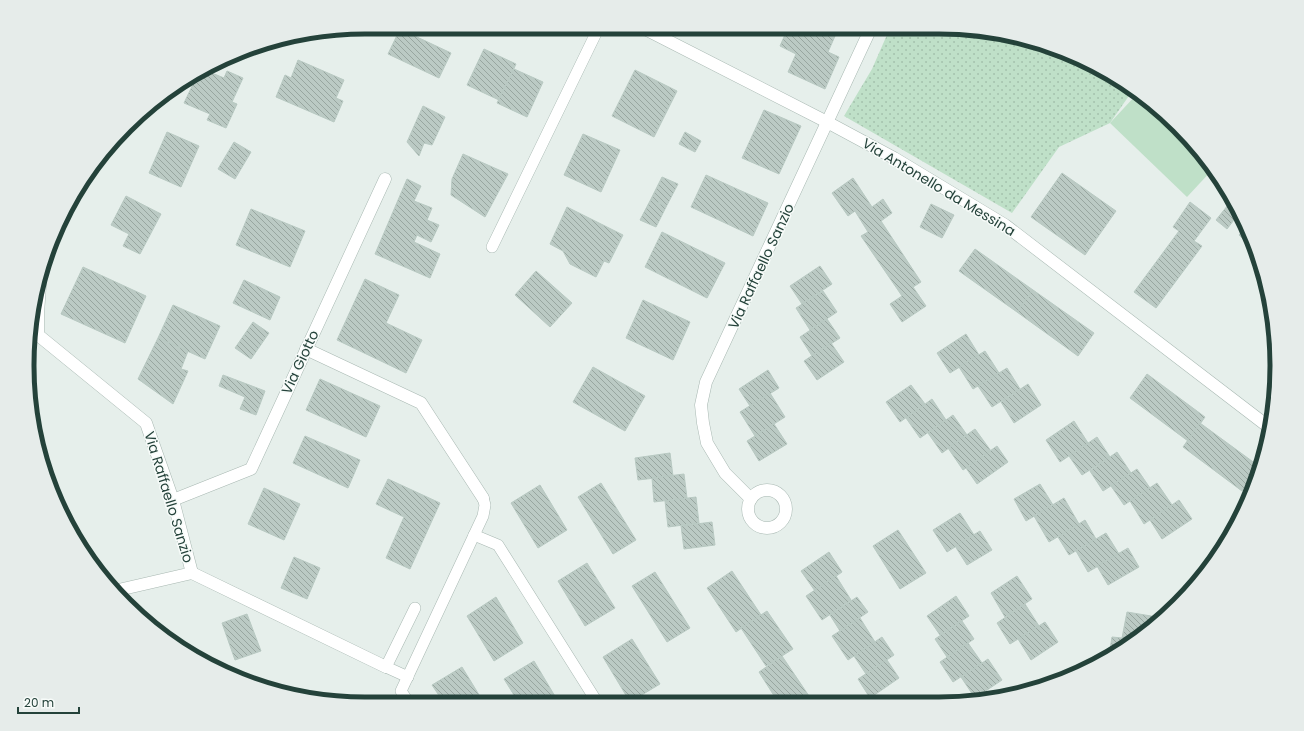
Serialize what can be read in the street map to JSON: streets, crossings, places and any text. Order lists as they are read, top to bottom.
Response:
{
  "streets": {
    "street": ["Via Antonello da Messina", "Via Raffaello Sanzio", "Via Giotto"]
  },
  "crossings": [
    ["Via Antonello da Messina", "Via Raffaello Sanzio"],
    ["Via Raffaello Sanzio", "Via Giotto"]
  ],
  "scale_bar": "20 m"
}
